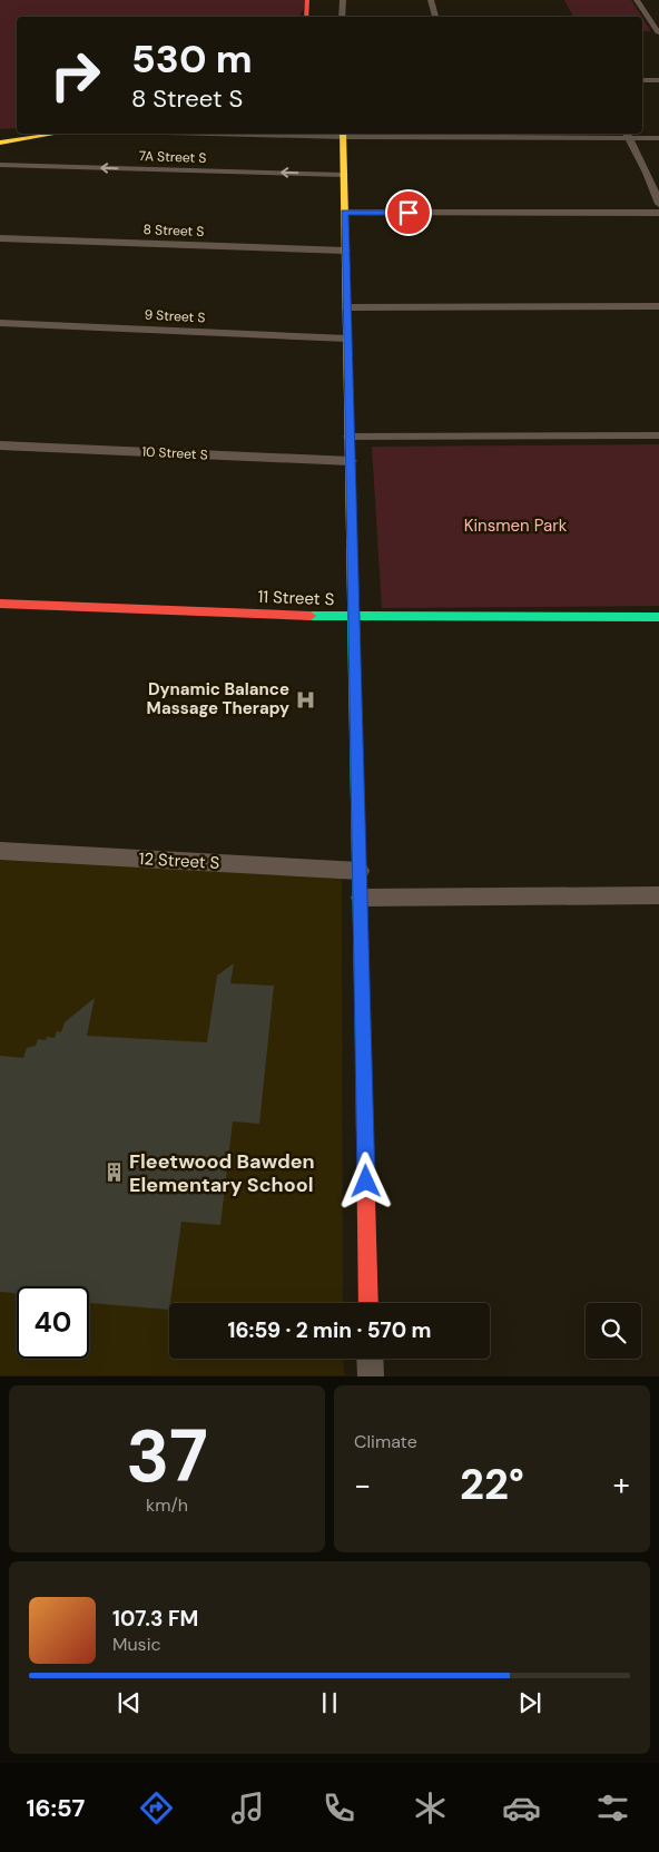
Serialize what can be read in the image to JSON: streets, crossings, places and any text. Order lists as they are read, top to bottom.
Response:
{
  "streets": {
    "street": [
      "7A Street S",
      "8 Street S",
      "9 Street S",
      "10 Street S",
      "11 Street S",
      "12 Street S"
    ]
  },
  "one_way": ["7A Street S"],
  "parks": ["Kinsmen Park"],
  "places": {
    "hospital": ["Dynamic Balance Massage Therapy"],
    "building": ["Fleetwood Bawden Elementary School"]
  },
  "page": {
    "turn": ["530 m", "8 Street S"],
    "limit": "40",
    "trip": "16:59 · 2 min · 570 m",
    "tile": [
      ["37", "km/h"],
      "Climate"
    ],
    "heat": ["−", "22°", "+"],
    "song": ["107.3 FM", "Music"],
    "tabs": "16:57"
  }
}
